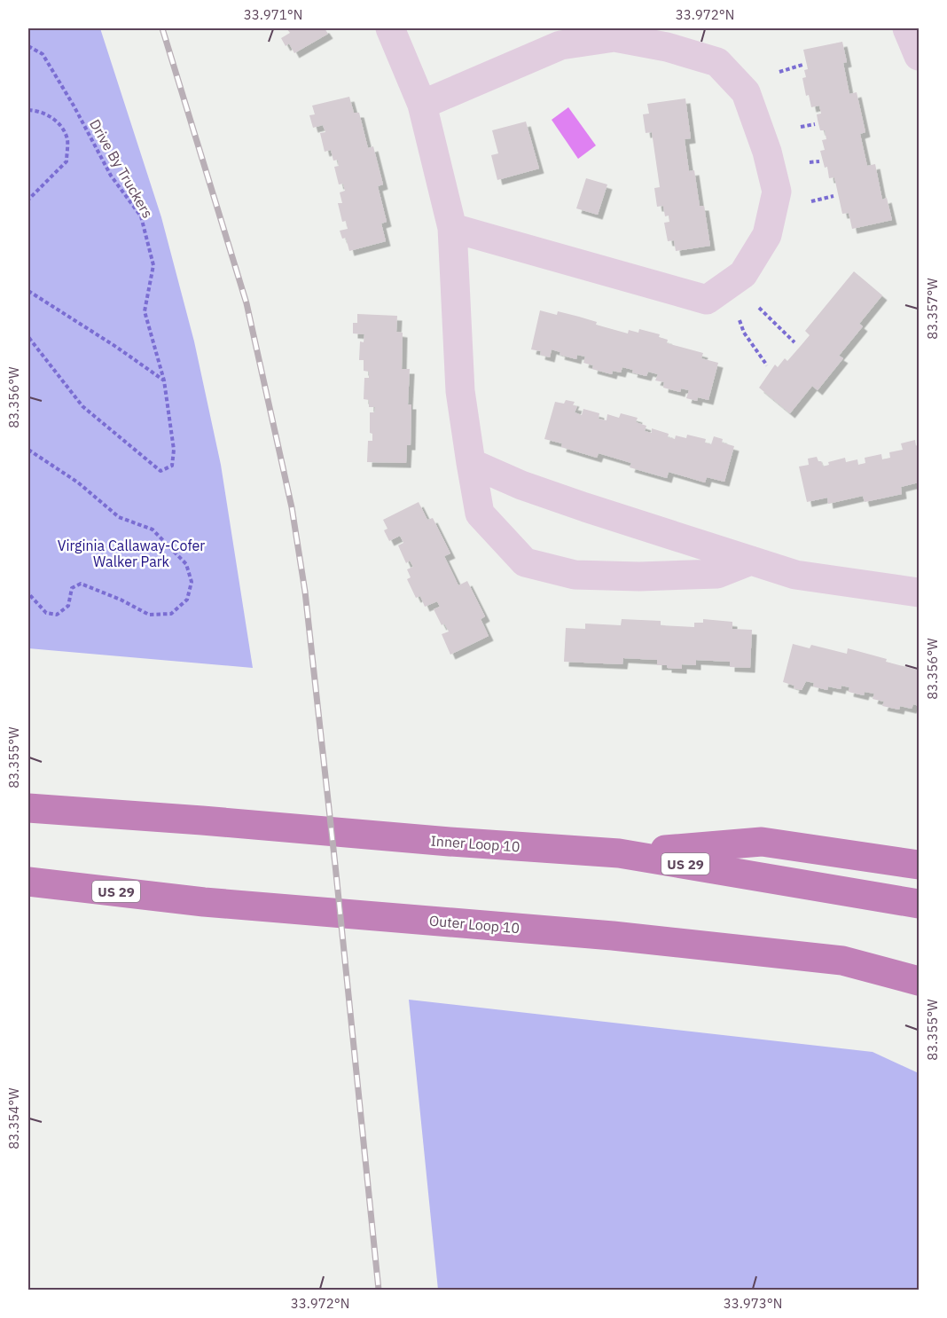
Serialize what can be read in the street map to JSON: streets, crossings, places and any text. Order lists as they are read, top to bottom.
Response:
{
  "streets": {
    "highway": ["Inner Loop 10", "US 29", "Outer Loop 10"],
    "path": ["Drive By Truckers"]
  },
  "parks": ["Virginia Callaway-Cofer Walker Park"],
  "coordinates": [
    "33.971°N",
    "33.972°N",
    "83.357°W",
    "83.356°W",
    "83.355°W",
    "83.354°W",
    "33.973°N"
  ]
}
